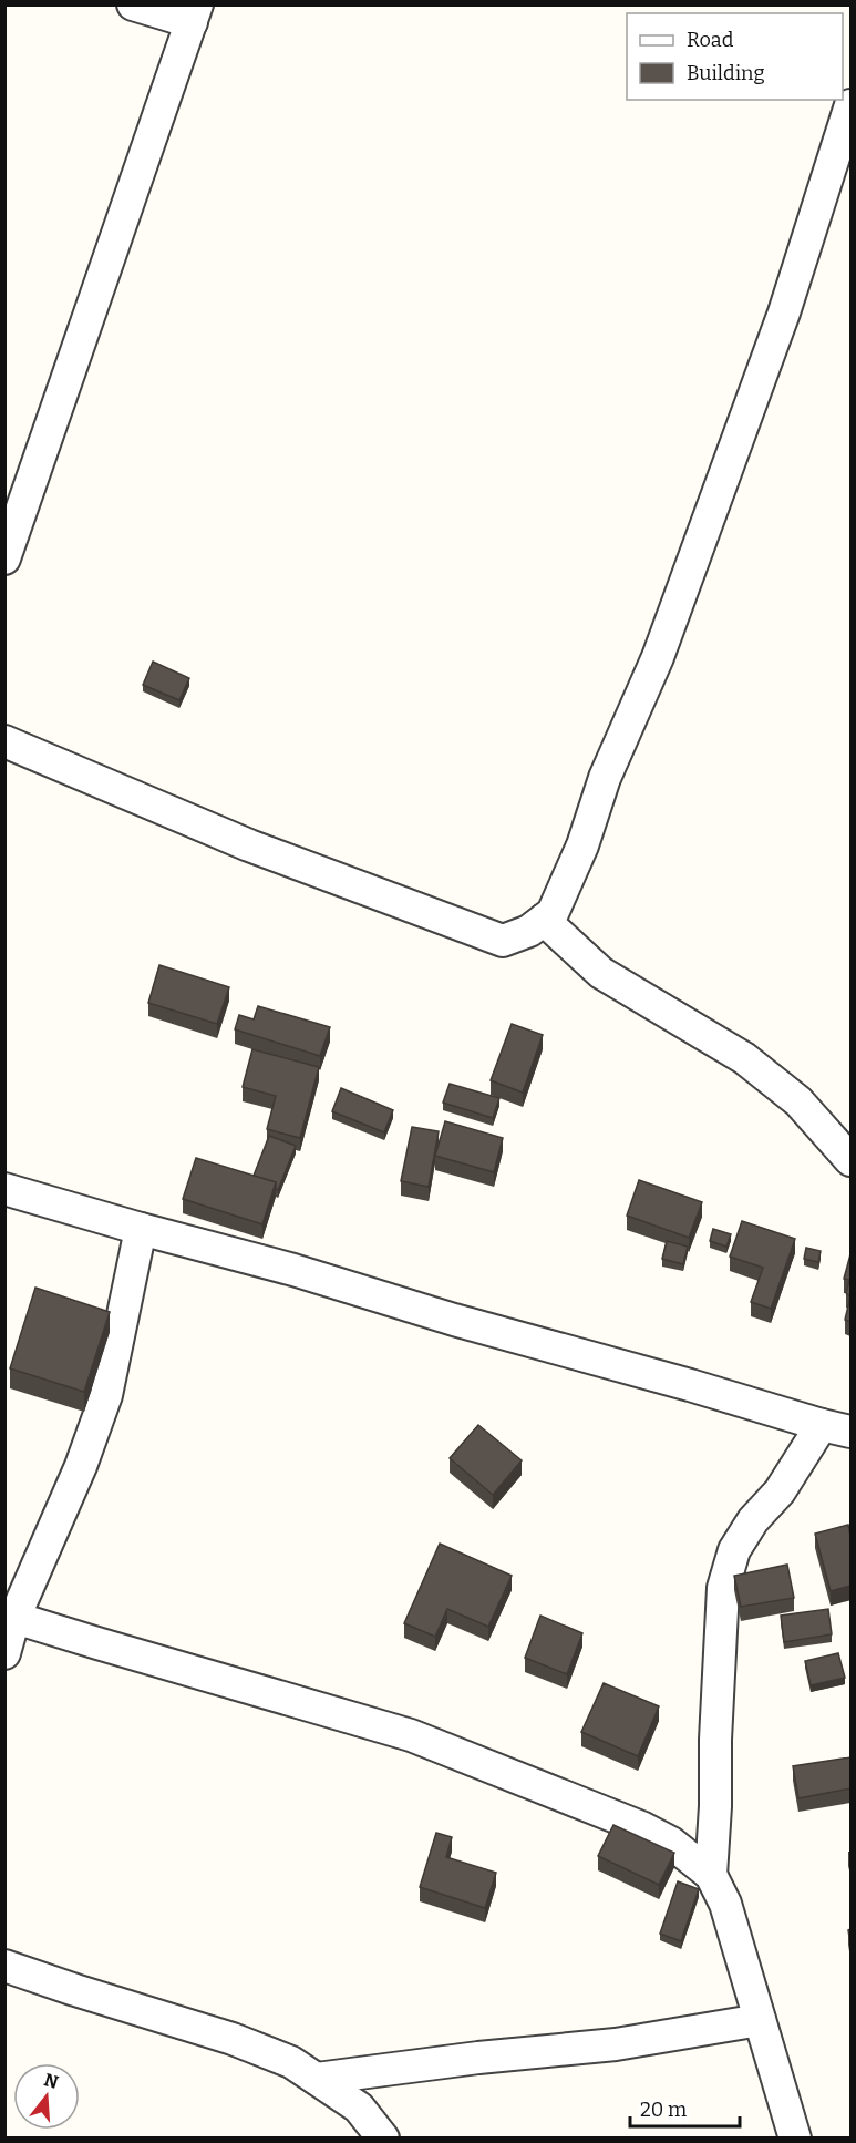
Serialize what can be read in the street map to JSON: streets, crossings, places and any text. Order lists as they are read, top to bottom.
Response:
{
  "legend": ["Road", "Building"],
  "scale_bar": "20 m",
  "north": "top"
}
